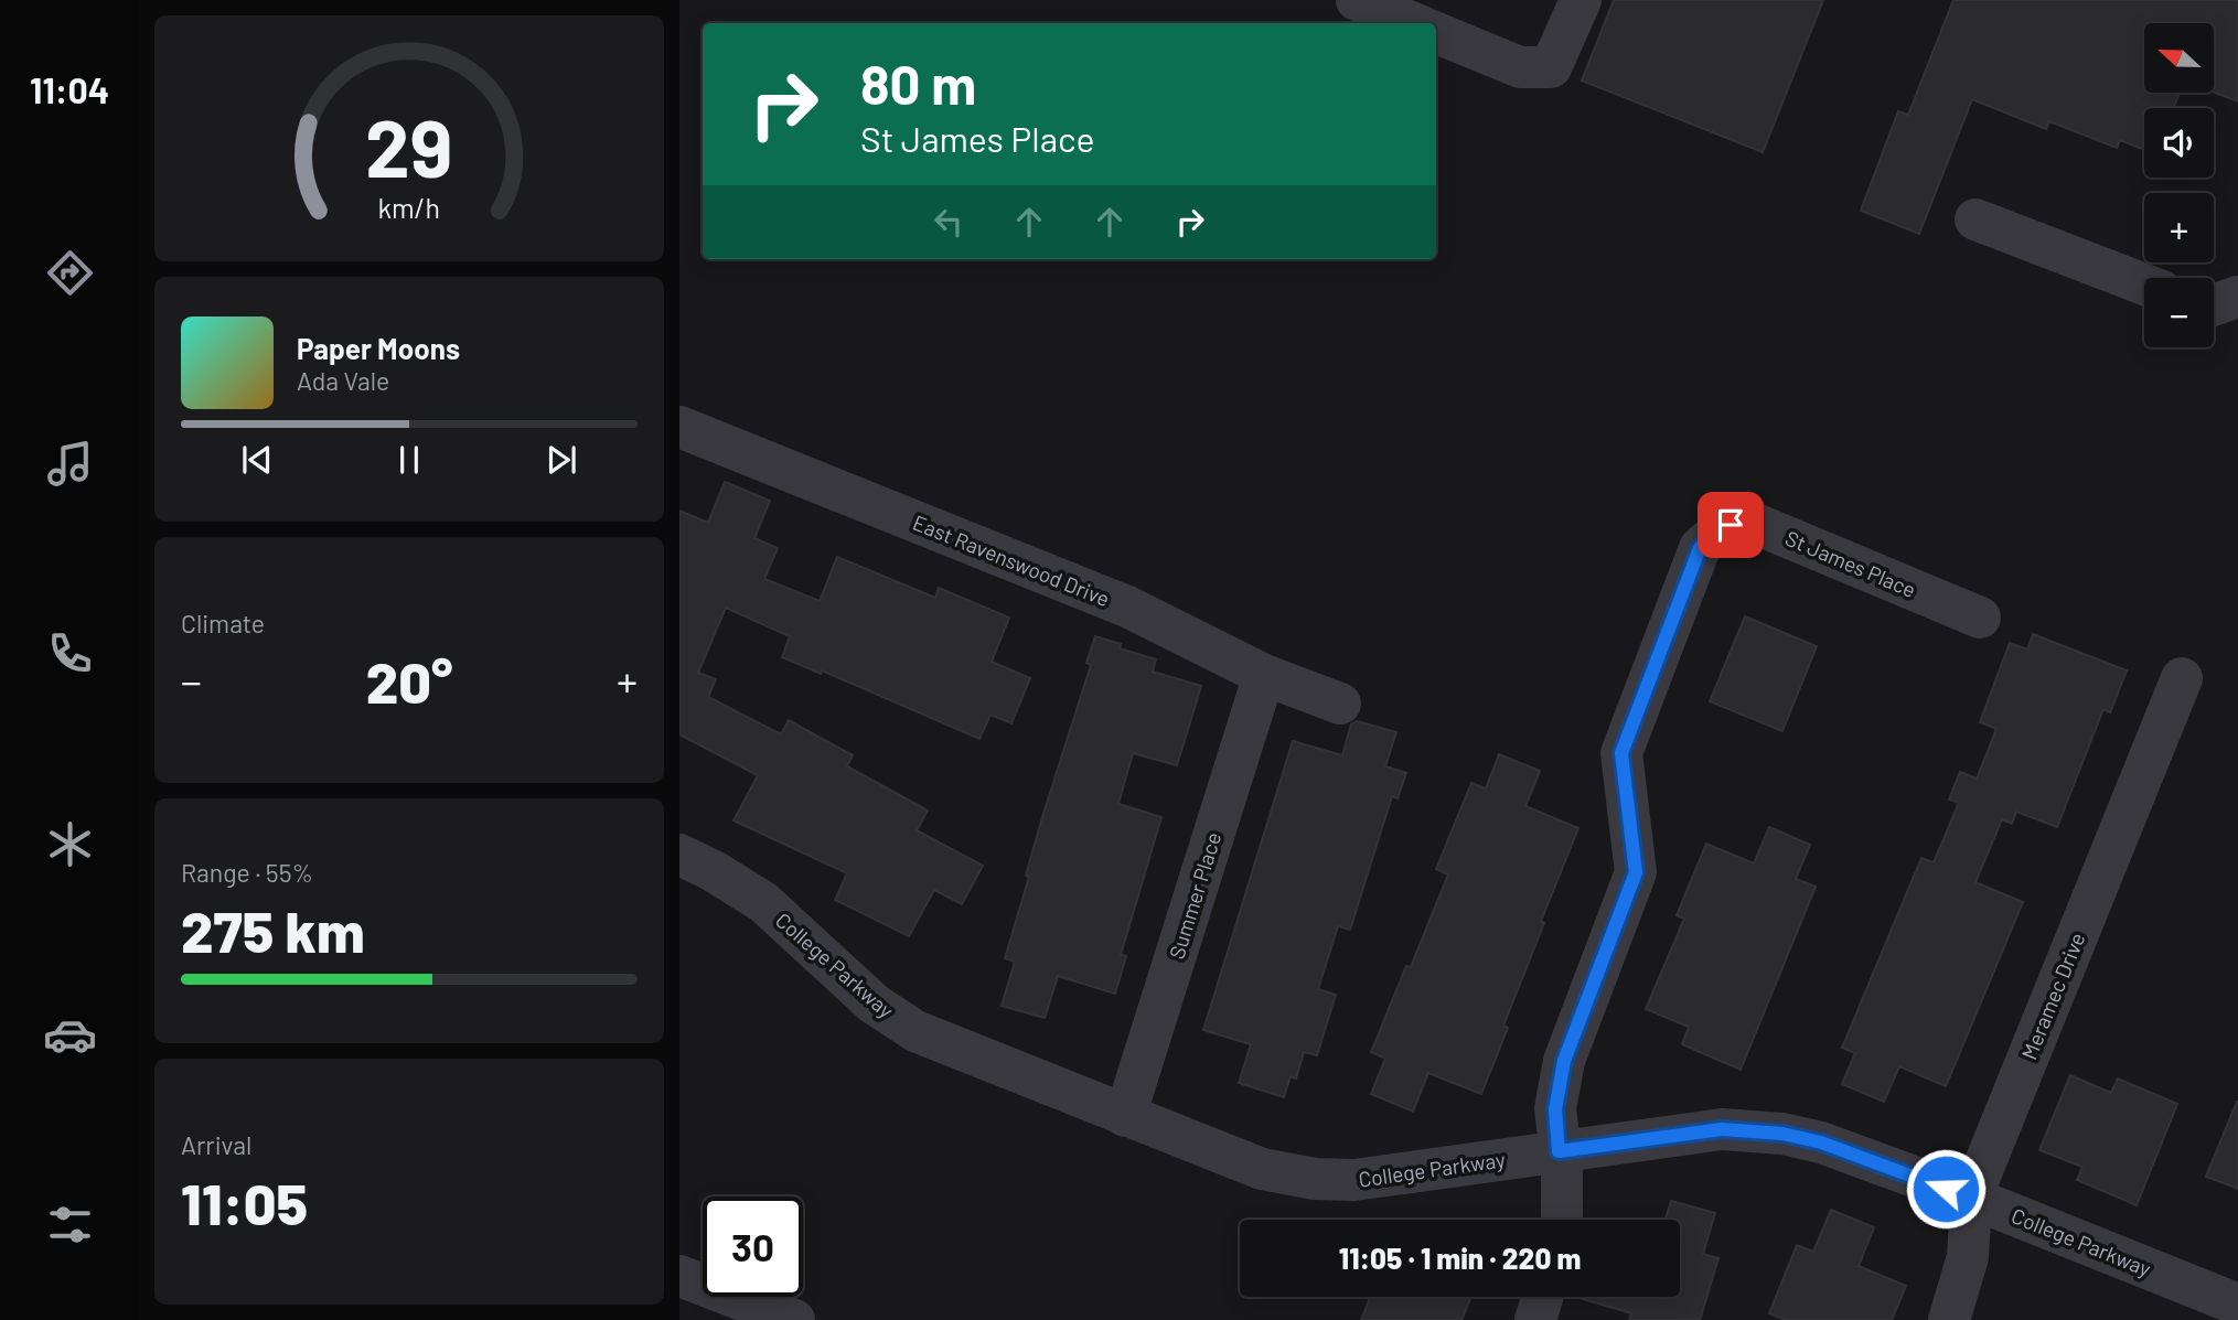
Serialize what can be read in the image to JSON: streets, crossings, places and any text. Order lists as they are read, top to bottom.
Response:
{
  "streets": {
    "street": [
      "East Ravenswood Drive",
      "St James Place",
      "Summer Place",
      "College Parkway",
      "Meramec Drive"
    ]
  },
  "crossings": [
    ["East Ravenswood Drive", "Summer Place"],
    ["St James Place", "College Parkway"],
    ["Summer Place", "College Parkway"],
    ["College Parkway", "Meramec Drive"]
  ],
  "north": "left",
  "page": {
    "tabs": "11:04",
    "map_buttons": ["+", "−"],
    "turn": ["80 m", "St James Place"],
    "song": ["Paper Moons", "Ada Vale"],
    "tile": [
      "Climate",
      ["Range · 55%", "275 km"],
      ["Arrival", "11:05"]
    ],
    "heat": ["−", "20°", "+"],
    "limit": "30",
    "trip": "11:05 · 1 min · 220 m",
    "gauge": ["29", "km/h"]
  }
}
